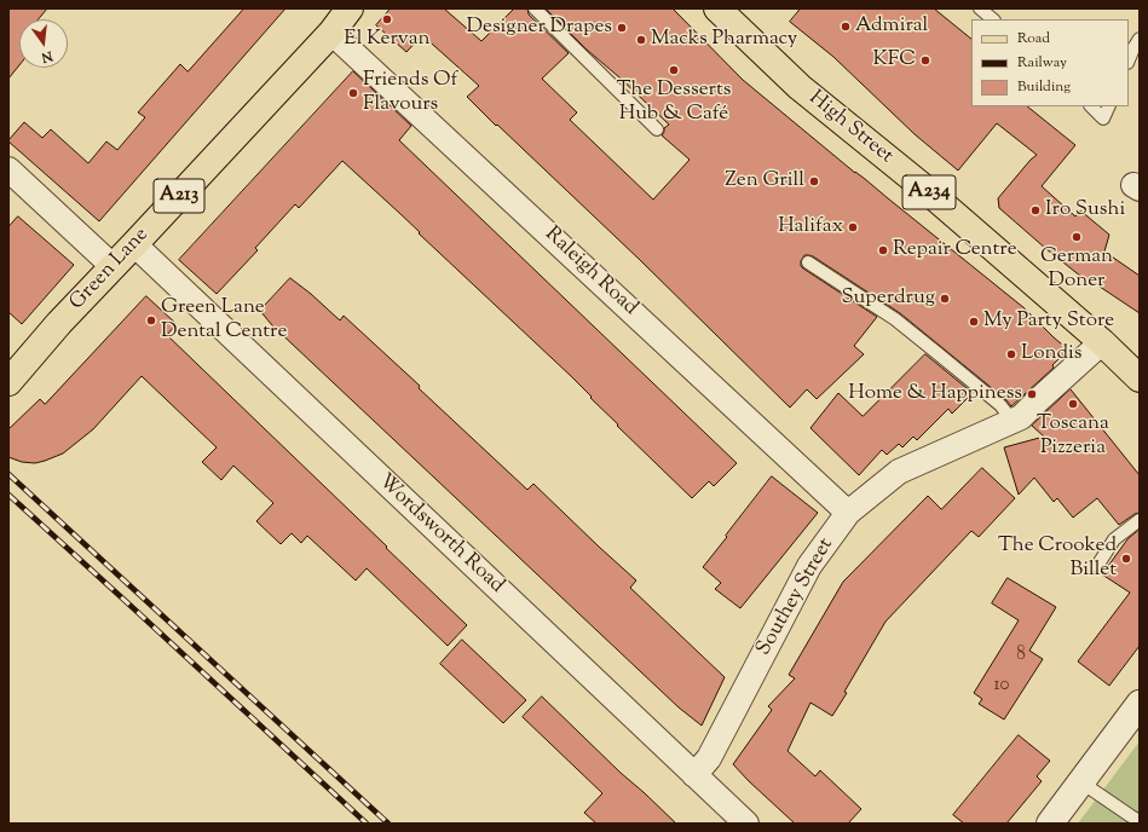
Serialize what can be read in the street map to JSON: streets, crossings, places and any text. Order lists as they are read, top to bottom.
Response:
{
  "streets": {
    "main road": [
      "High Street",
      "A234",
      "A213",
      "Green Lane"
    ],
    "street": ["Raleigh Road", "Wordsworth Road", "Southey Street"]
  },
  "crossings": [
    ["High Street", "Southey Street"],
    ["Green Lane", "Raleigh Road"],
    ["Green Lane", "Wordsworth Road"],
    ["Raleigh Road", "Southey Street"],
    ["Wordsworth Road", "Southey Street"]
  ],
  "places": [
    "El Kervan",
    "Admiral",
    "Designer Drapes",
    "Macks Pharmacy",
    "KFC",
    "The Desserts Hub & Café",
    "Friends Of Flavours",
    "Zen Grill",
    "Iro Sushi",
    "Halifax",
    "German Doner",
    "Repair Centre",
    "Superdrug",
    "Green Lane Dental Centre",
    "My Party Store",
    "Londis",
    "Home & Happiness",
    "Toscana Pizzeria",
    "The Crooked Billet"
  ],
  "house_numbers": ["8", "10"],
  "legend": ["Road", "Railway", "Building"],
  "north": "bottom"
}
